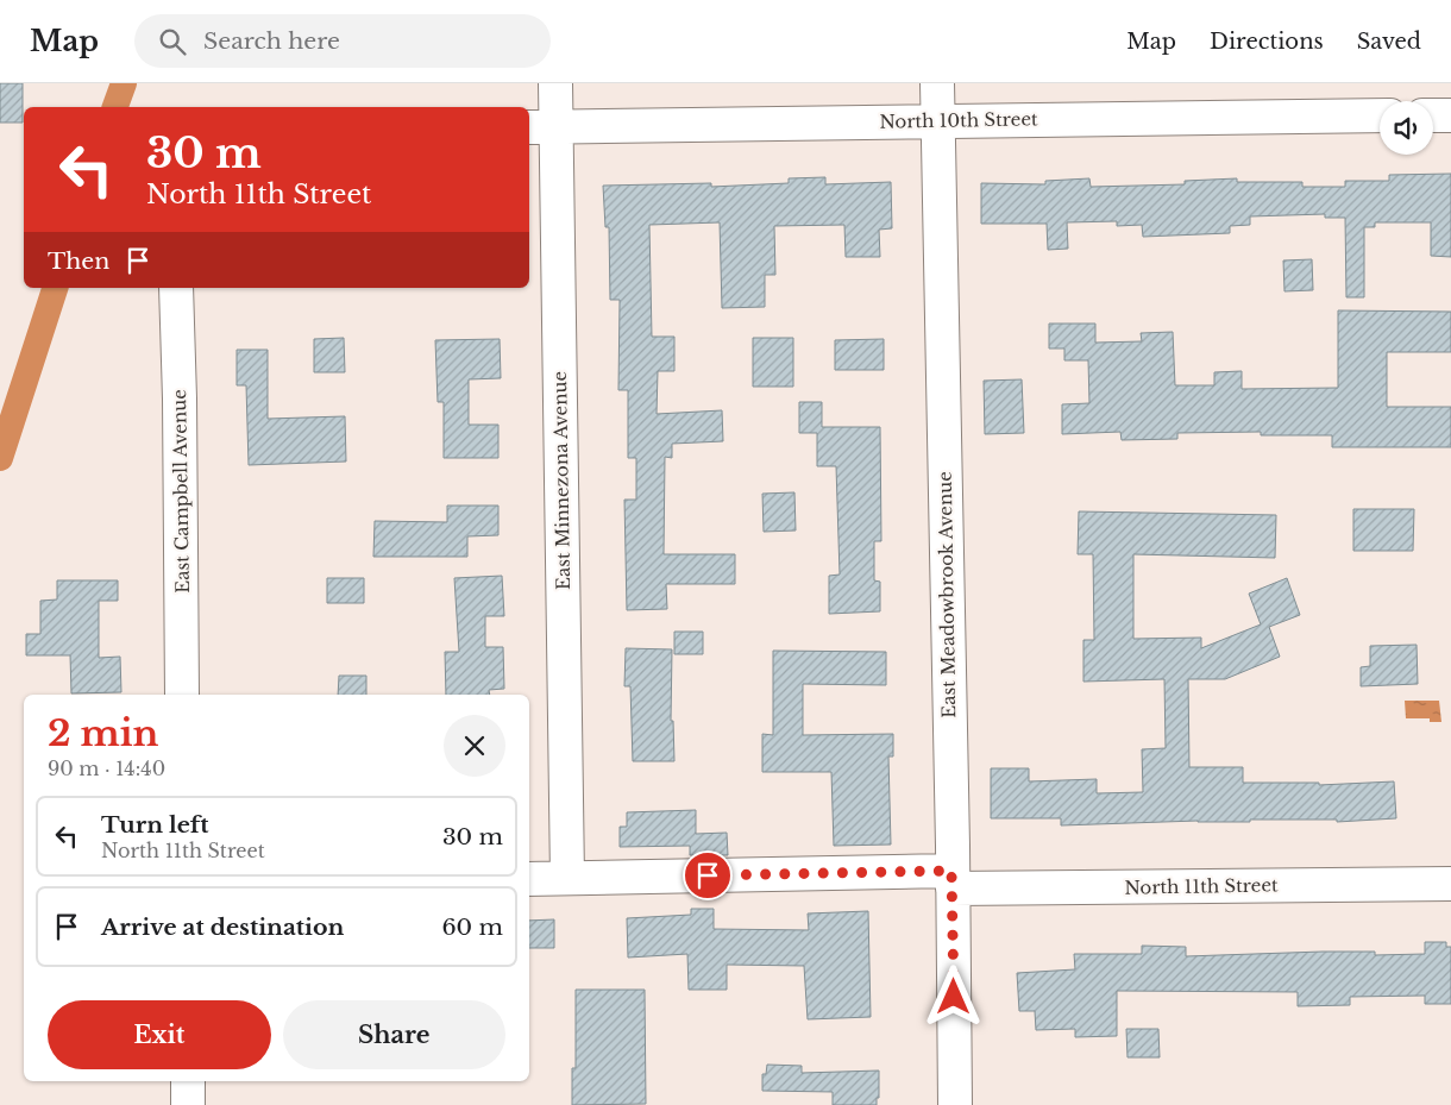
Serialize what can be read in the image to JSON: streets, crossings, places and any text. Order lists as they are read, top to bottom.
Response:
{
  "streets": {
    "street": [
      "North 10th Street",
      "East Minnezona Avenue",
      "East Campbell Avenue",
      "East Meadowbrook Avenue",
      "North 11th Street"
    ]
  },
  "crossings": [
    ["North 10th Street", "East Minnezona Avenue"],
    ["North 10th Street", "East Meadowbrook Avenue"],
    ["East Minnezona Avenue", "North 11th Street"],
    ["East Meadowbrook Avenue", "North 11th Street"]
  ],
  "page": {
    "header": "Map",
    "search": "Search here",
    "nav": ["Map", "Directions", "Saved"],
    "turn": ["30 m", "North 11th Street"],
    "then": "Then",
    "heading": ["2 min", "90 m · 14:40"],
    "list": [
      {
        "name": "Turn left",
        "note": "North 11th Street",
        "value": "30 m"
      },
      {
        "name": "Arrive at destination",
        "value": "60 m"
      }
    ],
    "buttons": ["Exit", "Share"]
  }
}
